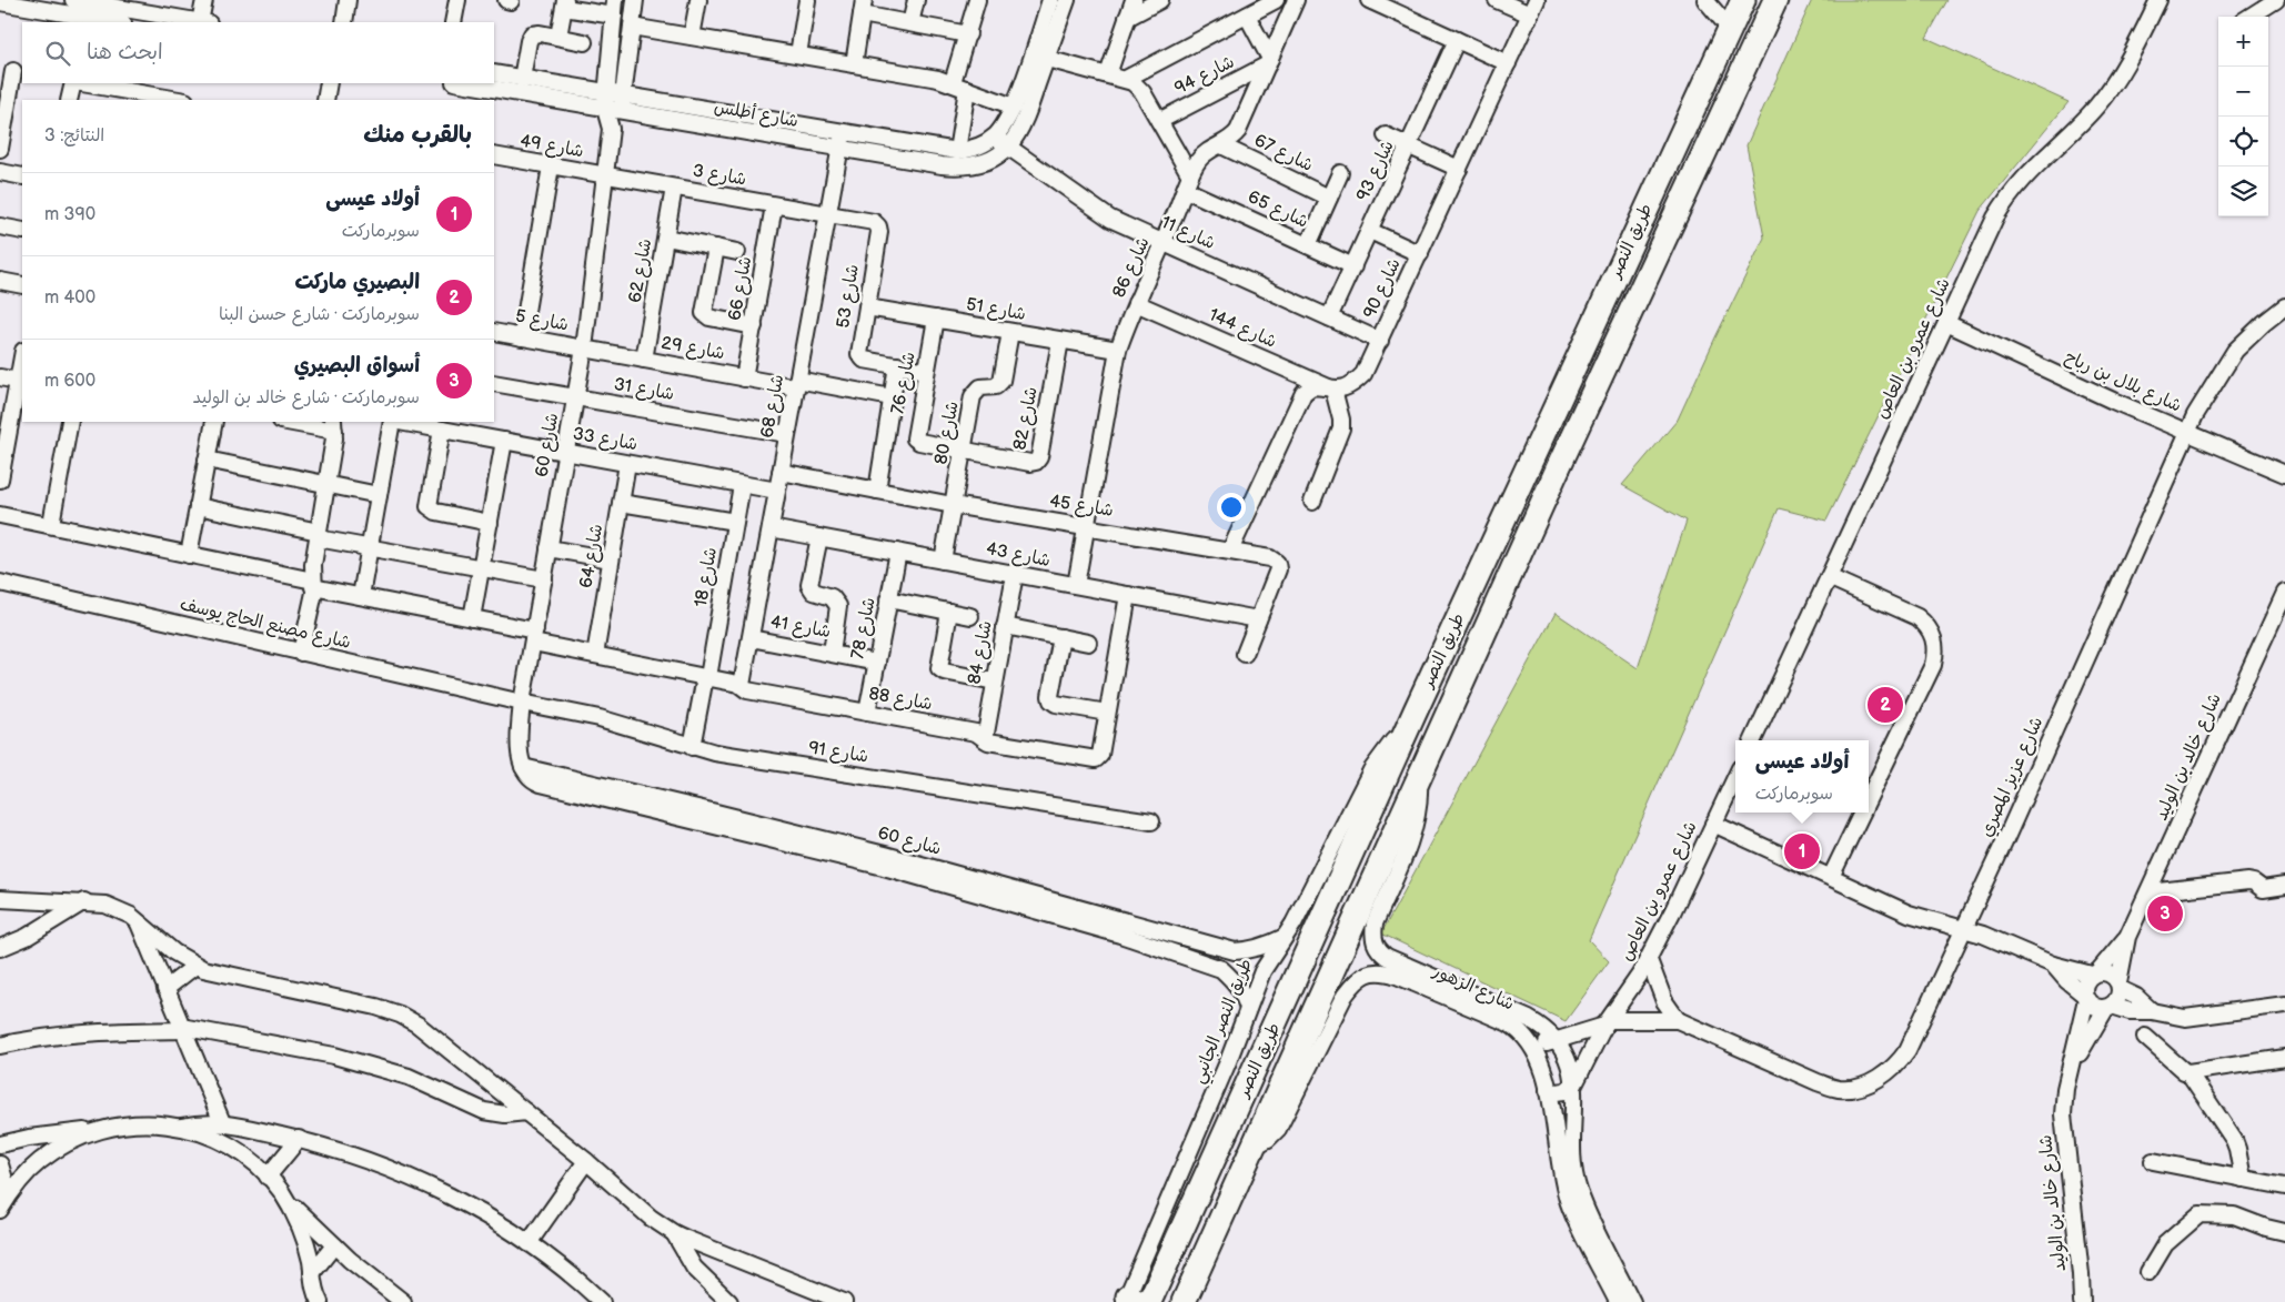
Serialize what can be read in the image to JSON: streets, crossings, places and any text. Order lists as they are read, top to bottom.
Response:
{
  "streets": {
    "highway": ["طريق النصر"],
    "street": [
      "شارع 94",
      "شارع أطلس",
      "شارع 49",
      "شارع 67",
      "شارع 93",
      "شارع 3",
      "شارع 65",
      "شارع 11",
      "شارع 86",
      "شارع 62",
      "شارع 66",
      "شارع 90",
      "شارع 53",
      "شارع 51",
      "شارع 5",
      "شارع 144",
      "شارع 29",
      "شارع عمرو بن العاص",
      "شارع بلال بن رباح",
      "شارع 76",
      "شارع 31",
      "شارع 68",
      "شارع 82",
      "شارع 80",
      "شارع 33",
      "شارع 60",
      "شارع 45",
      "شارع 43",
      "شارع 64",
      "شارع 18",
      "شارع مصنع الحاج يوسف",
      "شارع 41",
      "شارع 78",
      "شارع 84",
      "شارع 88",
      "شارع 91",
      "شارع خالد بن الوليد",
      "شارع عزيز المصري",
      "شارع الزهور",
      "طريق النصر الجانبي"
    ]
  },
  "crossings": [
    ["شارع 94", "شارع 86"],
    ["شارع أطلس", "شارع 11"],
    ["شارع أطلس", "شارع 68"],
    ["شارع أطلس", "شارع 60"],
    ["شارع 49", "شارع 3"],
    ["شارع 49", "شارع 60"],
    ["شارع 67", "شارع 86"],
    ["شارع 93", "شارع 65"],
    ["شارع 93", "شارع 11"],
    ["شارع 3", "شارع 62"],
    ["شارع 3", "شارع 66"],
    ["شارع 3", "شارع 53"],
    ["شارع 3", "شارع 68"],
    ["شارع 3", "شارع 60"],
    ["شارع 65", "شارع 86"],
    ["شارع 11", "شارع 86"],
    ["شارع 11", "شارع 90"],
    ["طريق النصر", "شارع الزهور"],
    ["طريق النصر", "طريق النصر الجانبي"],
    ["شارع 86", "شارع 51"],
    ["شارع 86", "شارع 144"],
    ["شارع 86", "شارع 45"],
    ["شارع 86", "شارع 43"],
    ["شارع 62", "شارع 29"],
    ["شارع 66", "شارع 29"],
    ["شارع 90", "شارع 144"],
    ["شارع 90", "شارع 45"],
    ["شارع 53", "شارع 51"],
    ["شارع 53", "شارع 76"],
    ["شارع 53", "شارع 68"],
    ["شارع 51", "شارع 76"],
    ["شارع 51", "شارع 82"],
    ["شارع 51", "شارع 80"],
    ["شارع 5", "شارع 29"],
    ["شارع 5", "شارع 60"],
    ["شارع 29", "شارع 68"],
    ["شارع 29", "شارع 60"],
    ["شارع عمرو بن العاص", "شارع بلال بن رباح"],
    ["شارع عمرو بن العاص", "شارع عزيز المصري"],
    ["شارع عمرو بن العاص", "شارع الزهور"],
    ["شارع بلال بن رباح", "شارع عزيز المصري"],
    ["شارع 76", "شارع 82"],
    ["شارع 76", "شارع 80"],
    ["شارع 31", "شارع 68"],
    ["شارع 31", "شارع 60"],
    ["شارع 68", "شارع 33"],
    ["شارع 68", "شارع 45"],
    ["شارع 68", "شارع 43"],
    ["شارع 68", "شارع 41"],
    ["شارع 68", "شارع 88"],
    ["شارع 82", "شارع 80"],
    ["شارع 80", "شارع 45"],
    ["شارع 80", "شارع 43"],
    ["شارع 33", "شارع 60"],
    ["شارع 33", "شارع 64"],
    ["شارع 33", "شارع 18"],
    ["شارع 60", "شارع مصنع الحاج يوسف"],
    ["شارع 60", "شارع 88"],
    ["شارع 60", "شارع 91"],
    ["شارع 60", "طريق النصر الجانبي"],
    ["شارع 45", "شارع 43"],
    ["شارع 43", "شارع 78"],
    ["شارع 43", "شارع 84"],
    ["شارع 43", "شارع 88"],
    ["شارع 64", "شارع 88"],
    ["شارع 18", "شارع 88"],
    ["شارع 18", "شارع 91"],
    ["شارع مصنع الحاج يوسف", "شارع 91"],
    ["شارع 41", "شارع 78"],
    ["شارع 78", "شارع 88"],
    ["شارع 84", "شارع 88"]
  ],
  "page": {
    "map_buttons": ["+", "−"],
    "search": "ابحث هنا",
    "heading": ["بالقرب منك", "النتائج: 3"],
    "list": [
      {
        "mark": "1",
        "name": "أولاد عيسى",
        "note": "سوبرماركت",
        "value": "390 m"
      },
      {
        "mark": "2",
        "name": "البصيري ماركت",
        "note": "سوبرماركت · شارع حسن البنا",
        "value": "400 m"
      },
      {
        "mark": "3",
        "name": "أسواق البصيري",
        "note": "سوبرماركت · شارع خالد بن الوليد",
        "value": "600 m"
      }
    ],
    "pins": ["2", "1", "3"],
    "popup": ["أولاد عيسى", "سوبرماركت"]
  }
}
